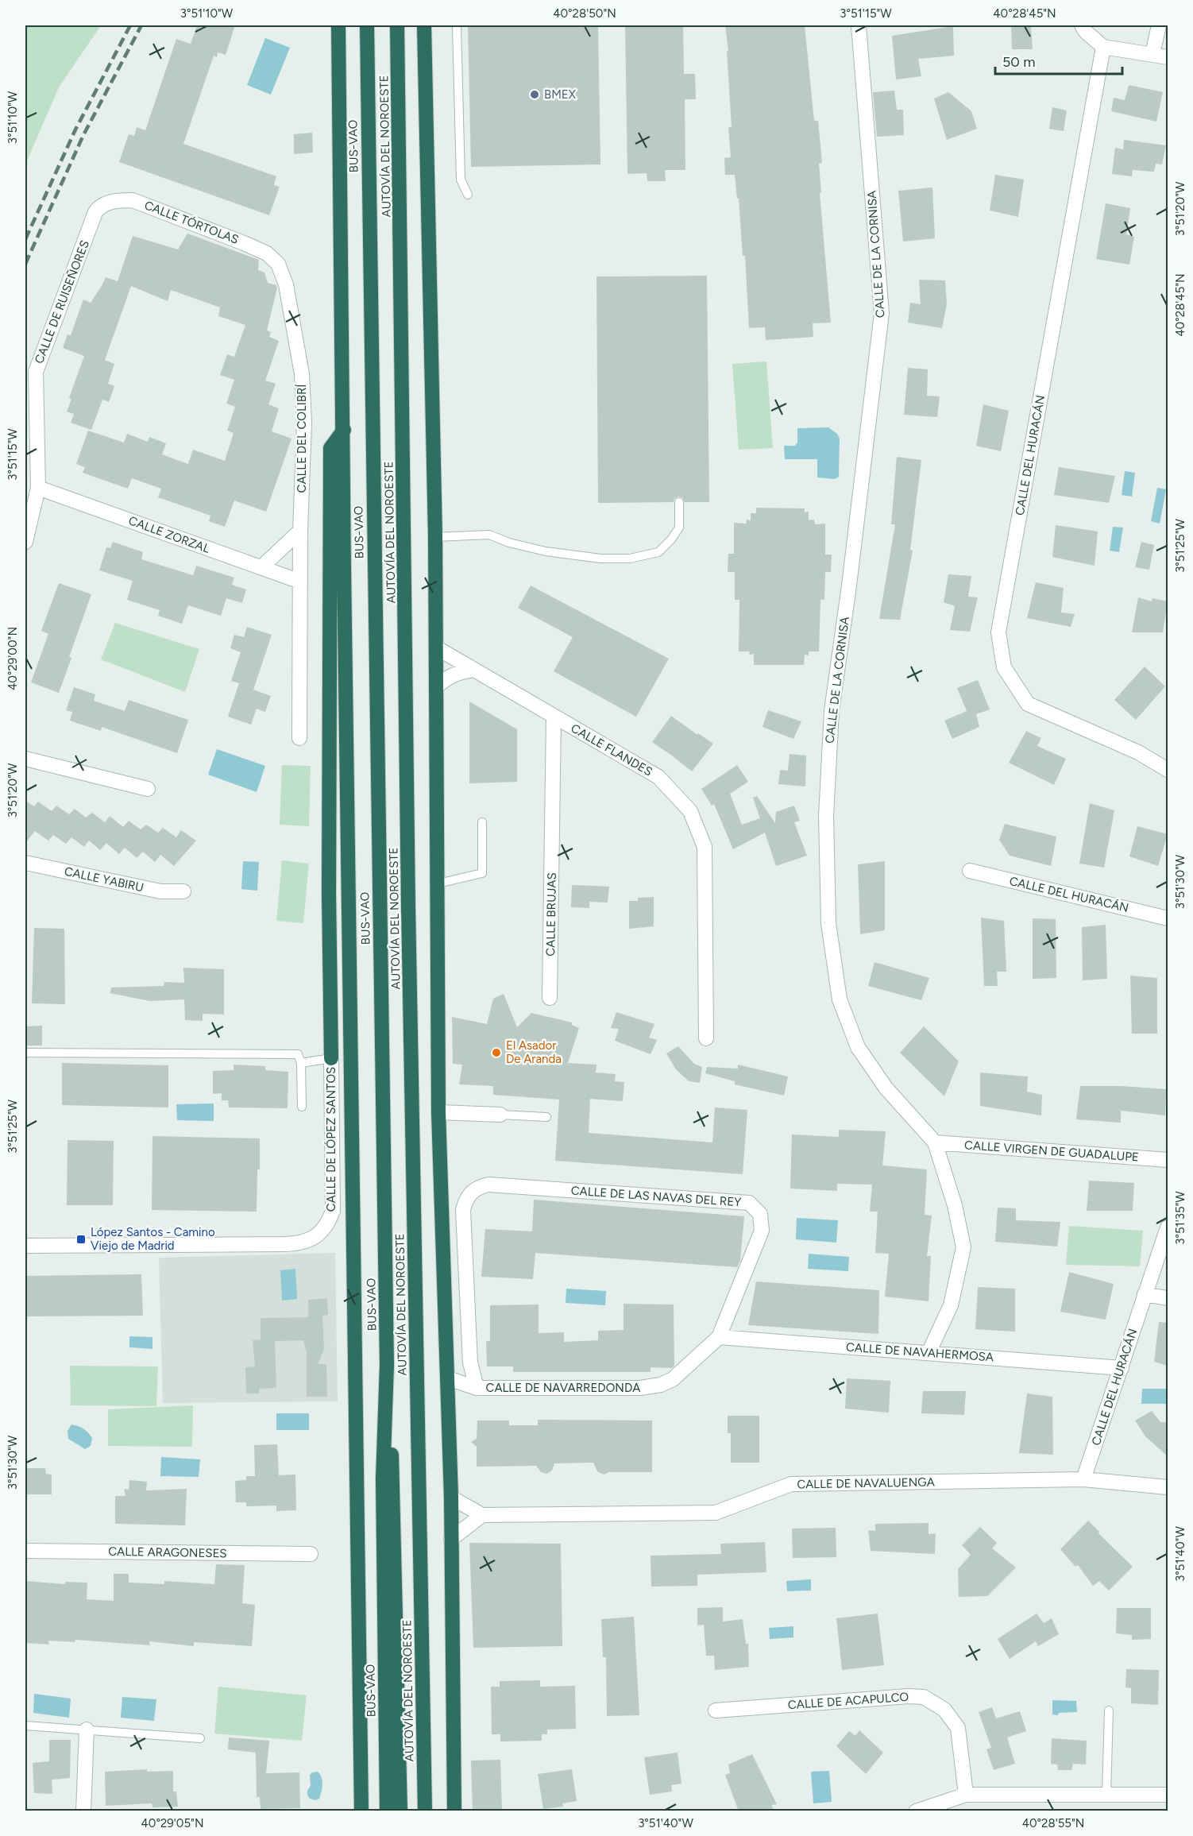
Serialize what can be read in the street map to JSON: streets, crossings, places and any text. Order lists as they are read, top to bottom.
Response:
{
  "streets": {
    "highway": ["BUS-VAO", "AUTOVÍA DEL NOROESTE"],
    "street": [
      "CALLE TÓRTOLAS",
      "CALLE DE LA CORNISA",
      "CALLE DE RUISEÑORES",
      "CALLE DEL COLIBRÍ",
      "CALLE DEL HURACÁN",
      "CALLE ZORZAL",
      "CALLE FLANDES",
      "CALLE YABIRU",
      "CALLE BRUJAS",
      "CALLE DE LÓPEZ SANTOS",
      "CALLE VIRGEN DE GUADALUPE",
      "CALLE DE LAS NAVAS DEL REY",
      "CALLE DE NAVAHERMOSA",
      "CALLE DE NAVARREDONDA",
      "CALLE DE NAVALUENGA",
      "CALLE ARAGONESES",
      "CALLE DE ACAPULCO"
    ]
  },
  "crossings": [
    ["CALLE TÓRTOLAS", "CALLE DE RUISEÑORES"],
    ["CALLE TÓRTOLAS", "CALLE DEL COLIBRÍ"],
    ["CALLE DE LA CORNISA", "CALLE VIRGEN DE GUADALUPE"],
    ["CALLE DE LA CORNISA", "CALLE DE NAVAHERMOSA"],
    ["CALLE DE RUISEÑORES", "CALLE ZORZAL"],
    ["CALLE DEL COLIBRÍ", "CALLE ZORZAL"],
    ["CALLE DEL HURACÁN", "CALLE DE NAVAHERMOSA"],
    ["CALLE DEL HURACÁN", "CALLE DE NAVALUENGA"],
    ["CALLE FLANDES", "CALLE BRUJAS"],
    ["CALLE DE LAS NAVAS DEL REY", "CALLE DE NAVAHERMOSA"],
    ["CALLE DE LAS NAVAS DEL REY", "CALLE DE NAVARREDONDA"],
    ["CALLE DE NAVAHERMOSA", "CALLE DE NAVARREDONDA"]
  ],
  "places": {
    "other": ["BMEX", "El Asador De Aranda"],
    "transit": ["López Santos - Camino Viejo de Madrid"]
  },
  "scale_bar": "50 m",
  "coordinates": [
    "3°51'10\"W",
    "40°28'50\"N",
    "3°51'15\"W",
    "40°28'45\"N",
    "3°51'20\"W",
    "3°51'25\"W",
    "40°29'00\"N",
    "3°51'30\"W",
    "3°51'35\"W",
    "3°51'40\"W",
    "40°29'05\"N",
    "40°28'55\"N"
  ]
}
